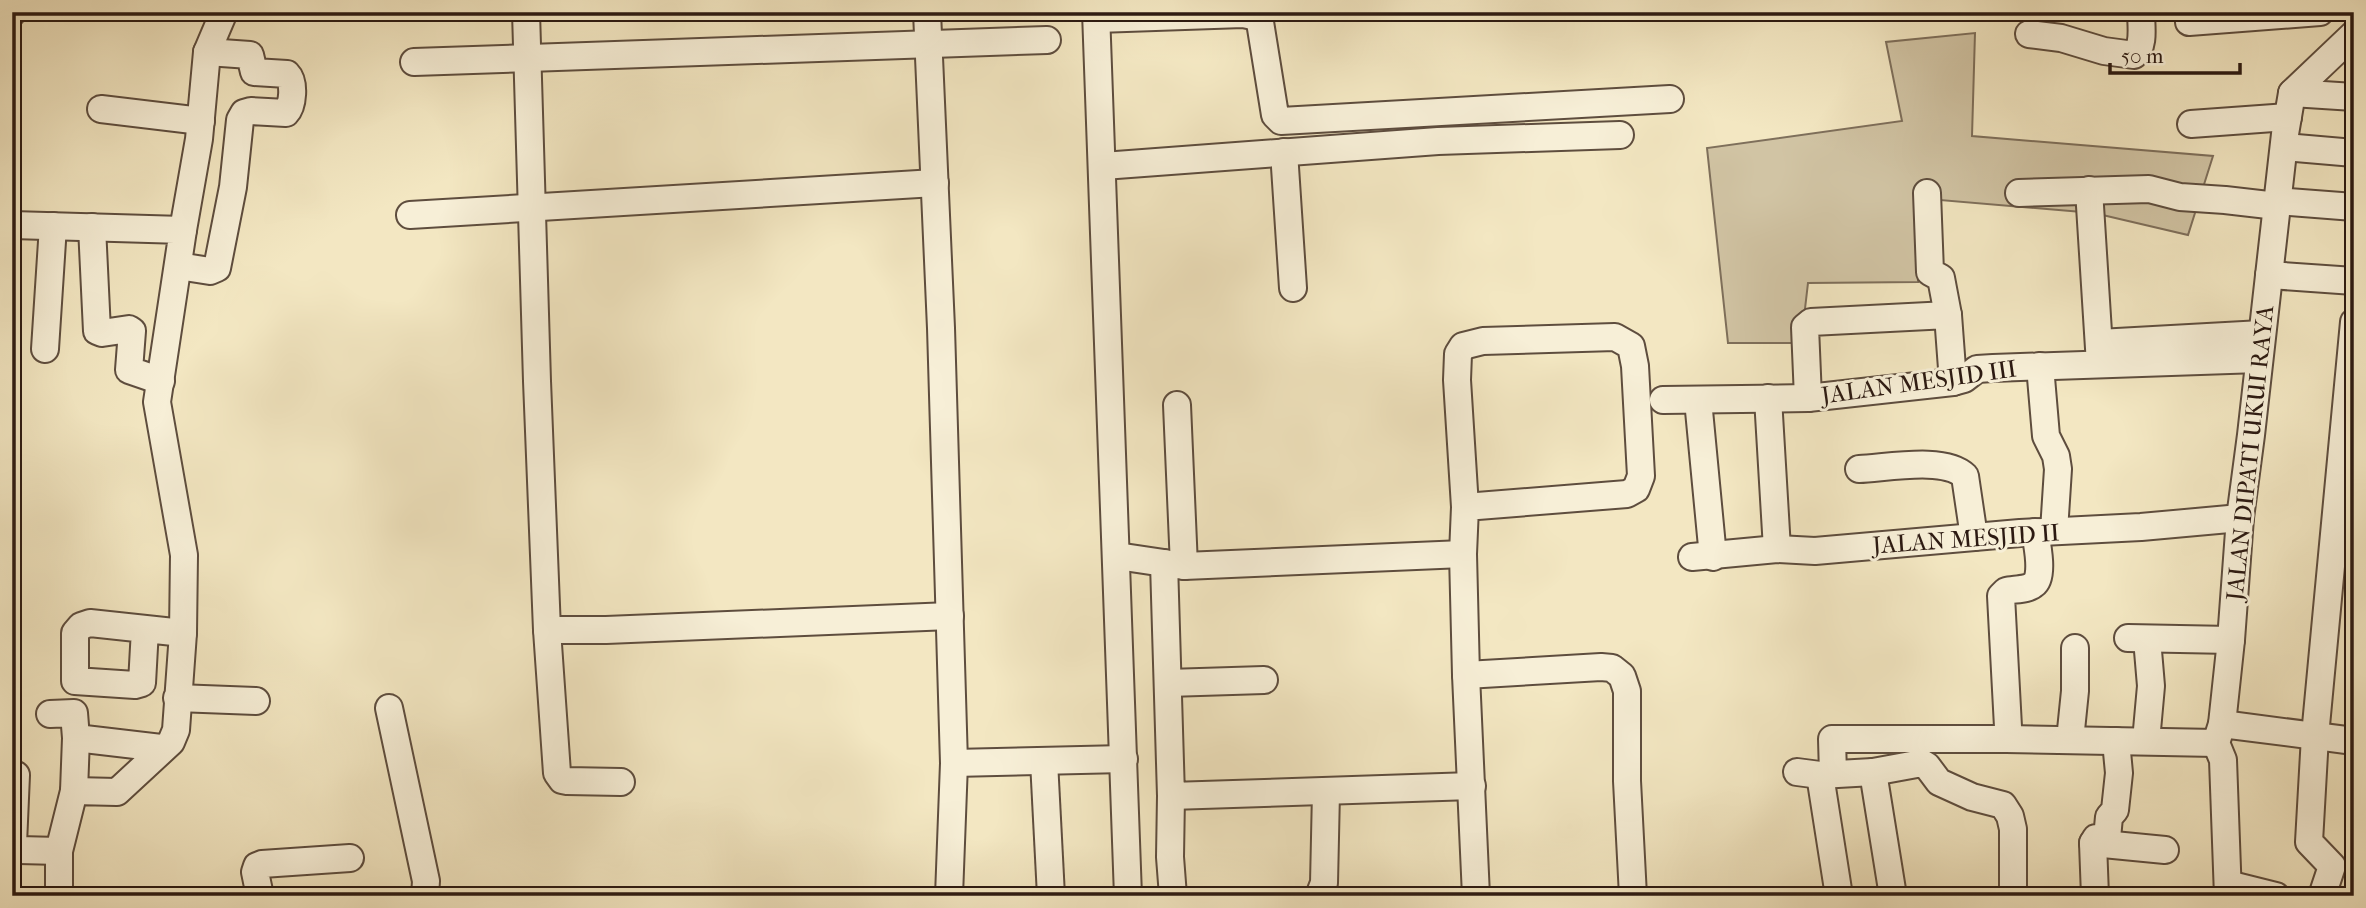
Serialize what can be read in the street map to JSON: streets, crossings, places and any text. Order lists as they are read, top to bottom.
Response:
{
  "streets": {
    "street": ["JALAN MESJID III", "JALAN DIPATI UKUI RAYA", "JALAN MESJID II"]
  },
  "crossings": [
    ["JALAN MESJID III", "JALAN DIPATI UKUI RAYA"],
    ["JALAN MESJID III", "JALAN MESJID II"],
    ["JALAN DIPATI UKUI RAYA", "JALAN MESJID II"]
  ],
  "scale_bar": "50 m"
}
